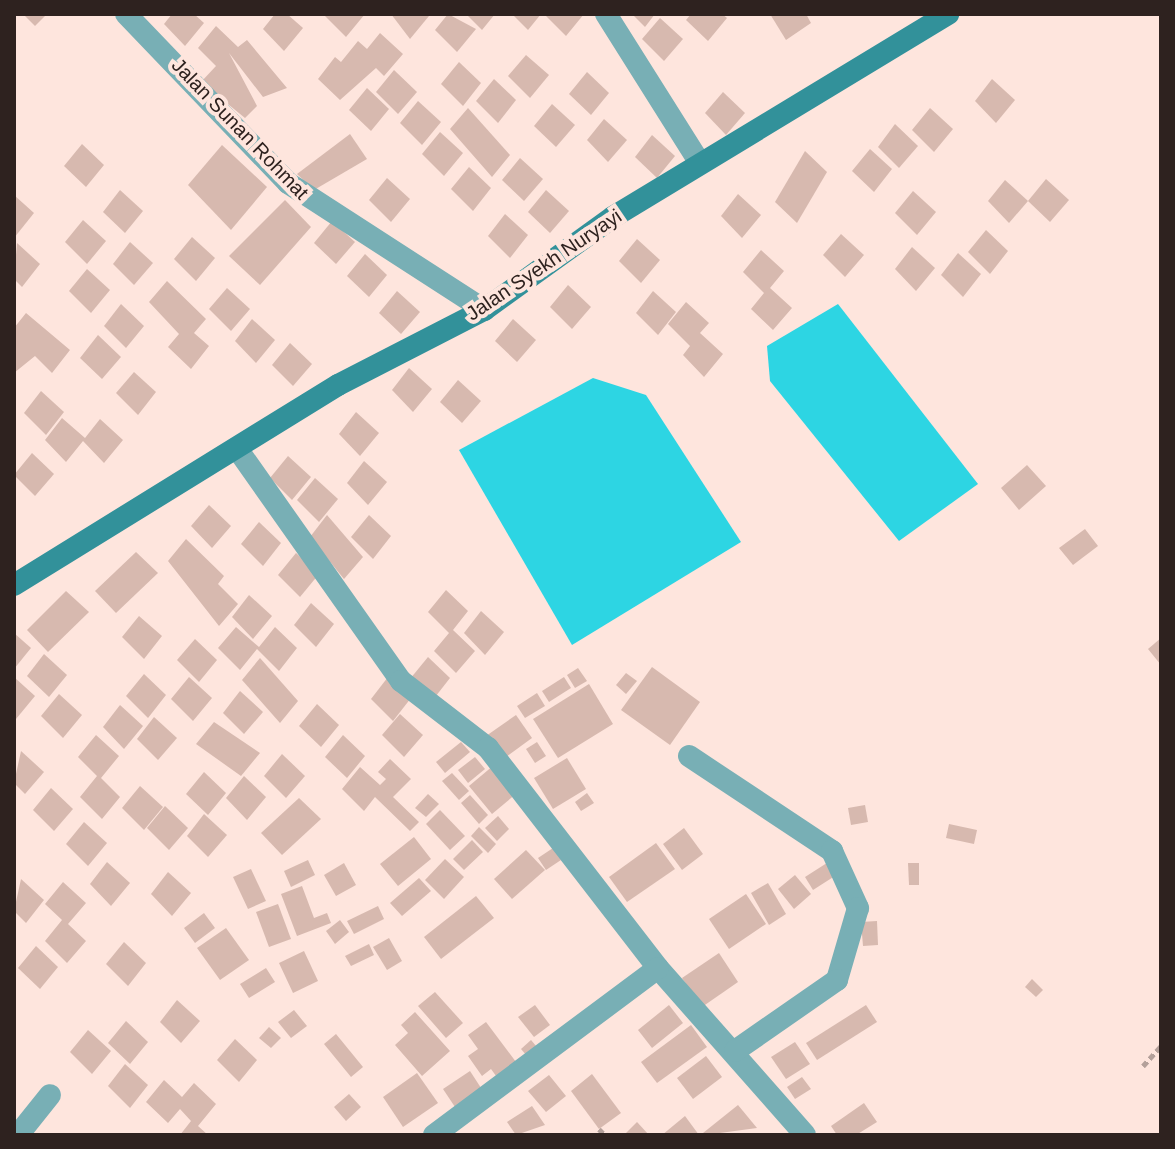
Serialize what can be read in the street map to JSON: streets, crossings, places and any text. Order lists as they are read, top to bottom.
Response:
{
  "streets": {
    "main road": ["Jalan Syekh Nuryayi"],
    "street": ["Jalan Sunan Rohmat"]
  },
  "crossings": [
    ["Jalan Sunan Rohmat", "Jalan Syekh Nuryayi"]
  ]
}
